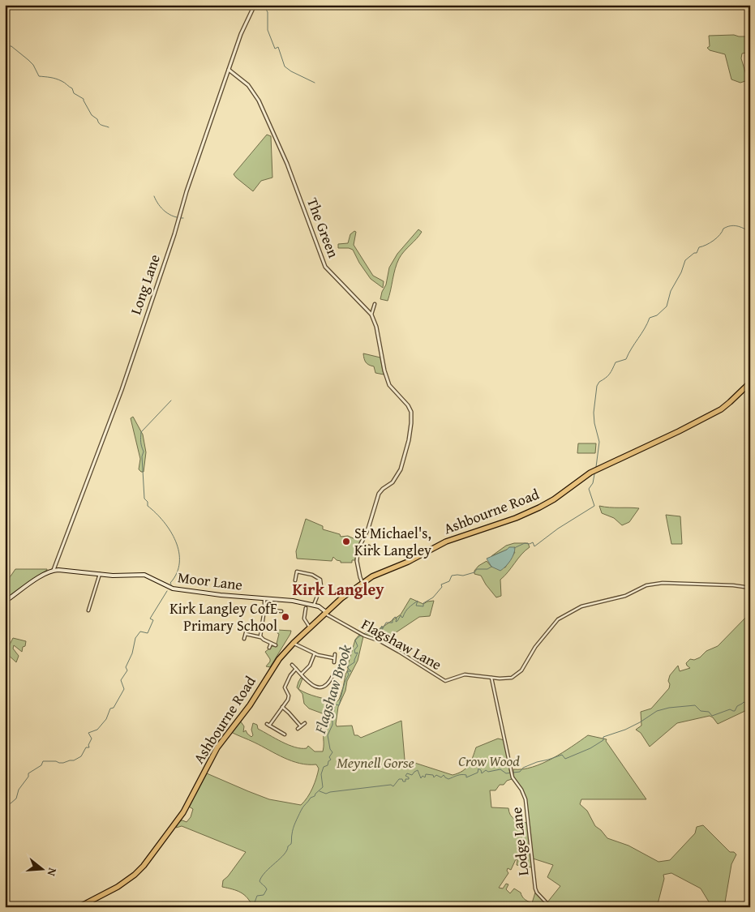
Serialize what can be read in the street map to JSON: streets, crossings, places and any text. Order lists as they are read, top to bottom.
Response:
{
  "streets": {
    "highway": ["Ashbourne Road"],
    "main road": ["Moor Lane"],
    "street": [
      "The Green",
      "Long Lane",
      "Flagshaw Lane",
      "Lodge Lane"
    ]
  },
  "crossings": [
    ["The Green", "Long Lane"],
    ["Long Lane", "Moor Lane"],
    ["Ashbourne Road", "Moor Lane"],
    ["Ashbourne Road", "Flagshaw Lane"],
    ["Moor Lane", "Flagshaw Lane"],
    ["Flagshaw Lane", "Lodge Lane"]
  ],
  "districts": ["Kirk Langley"],
  "water": ["Flagshaw Brook"],
  "parks": ["Crow Wood", "Meynell Gorse"],
  "places": ["St Michael's, Kirk Langley", "Kirk Langley CofE Primary School"],
  "north": "right"
}
